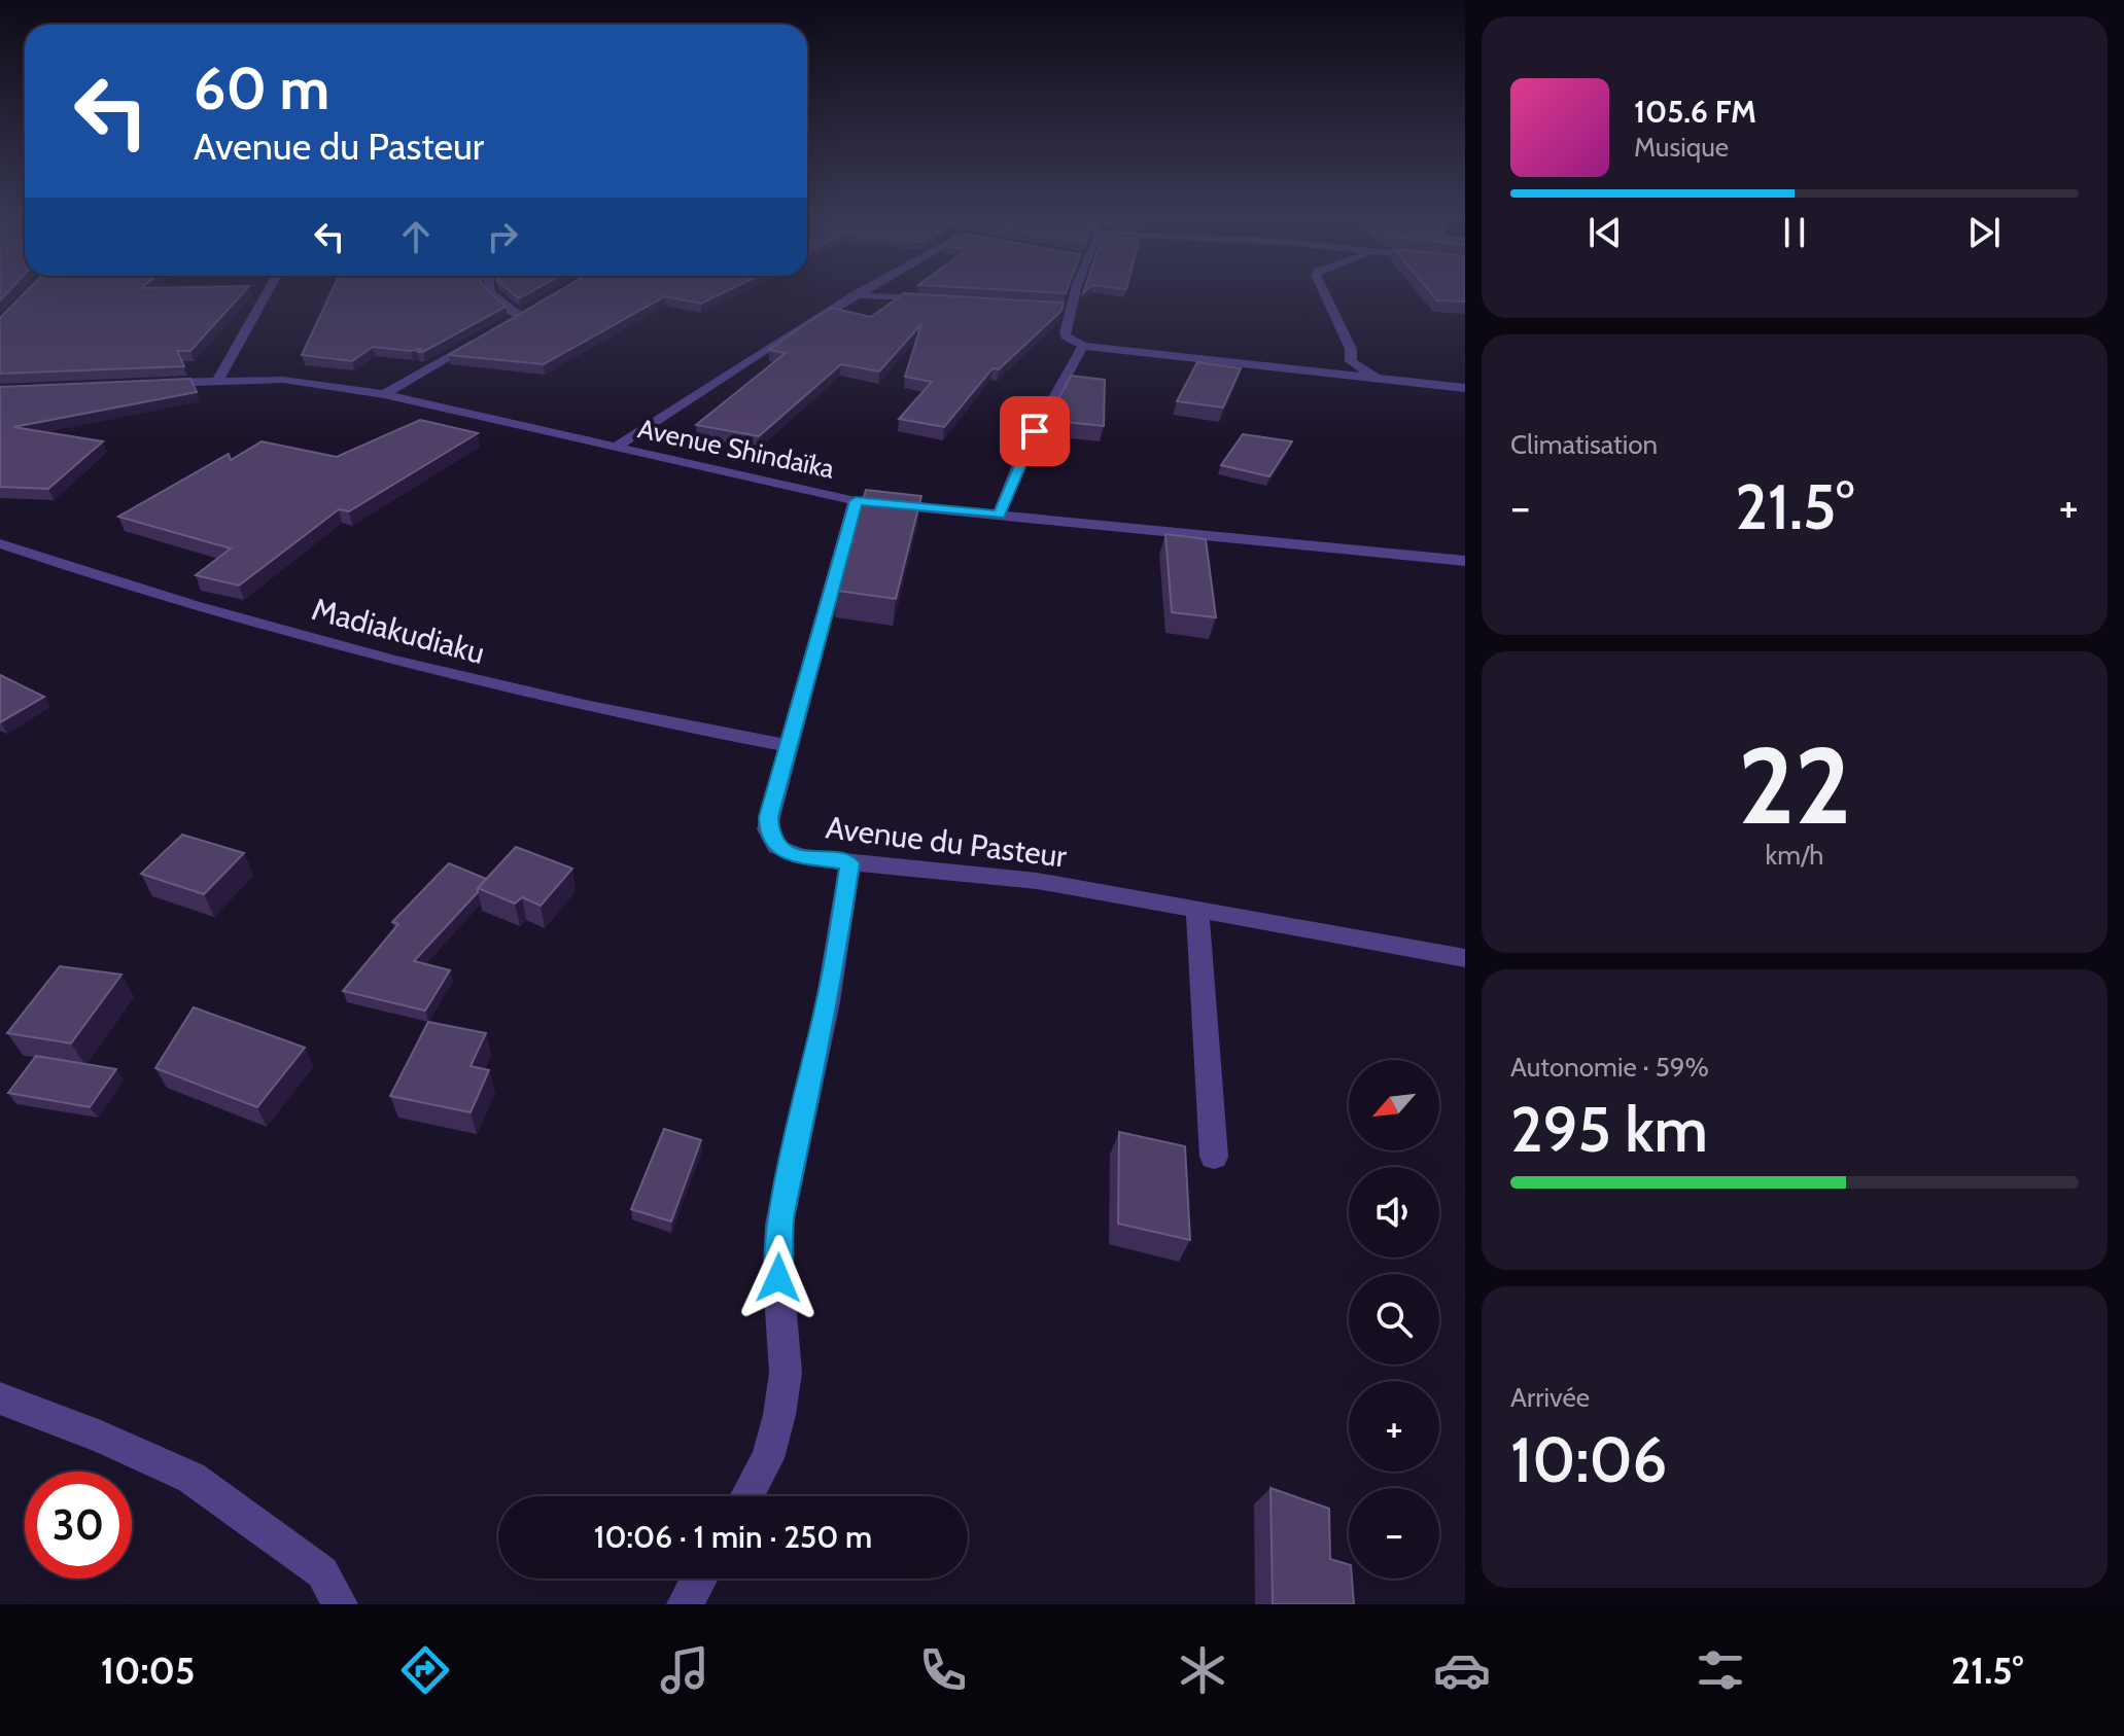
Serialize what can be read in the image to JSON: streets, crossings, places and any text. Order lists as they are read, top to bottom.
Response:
{
  "streets": {
    "street": ["Avenue Shindaïka", "Madiakudiaku", "Avenue du Pasteur"]
  },
  "crossings": [
    ["Avenue Shindaïka", "Avenue du Pasteur"],
    ["Madiakudiaku", "Avenue du Pasteur"]
  ],
  "north": "bottom left",
  "page": {
    "turn": ["60 m", "Avenue du Pasteur"],
    "song": ["105.6 FM", "Musique"],
    "tile": [
      "Climatisation",
      ["22", "km/h"],
      ["Autonomie · 59%", "295 km"],
      ["Arrivée", "10:06"]
    ],
    "heat": ["−", "21.5°", "+"],
    "map_buttons": ["+", "−"],
    "limit": "30",
    "trip": "10:06 · 1 min · 250 m",
    "tabs": ["10:05", "21.5°"]
  }
}
